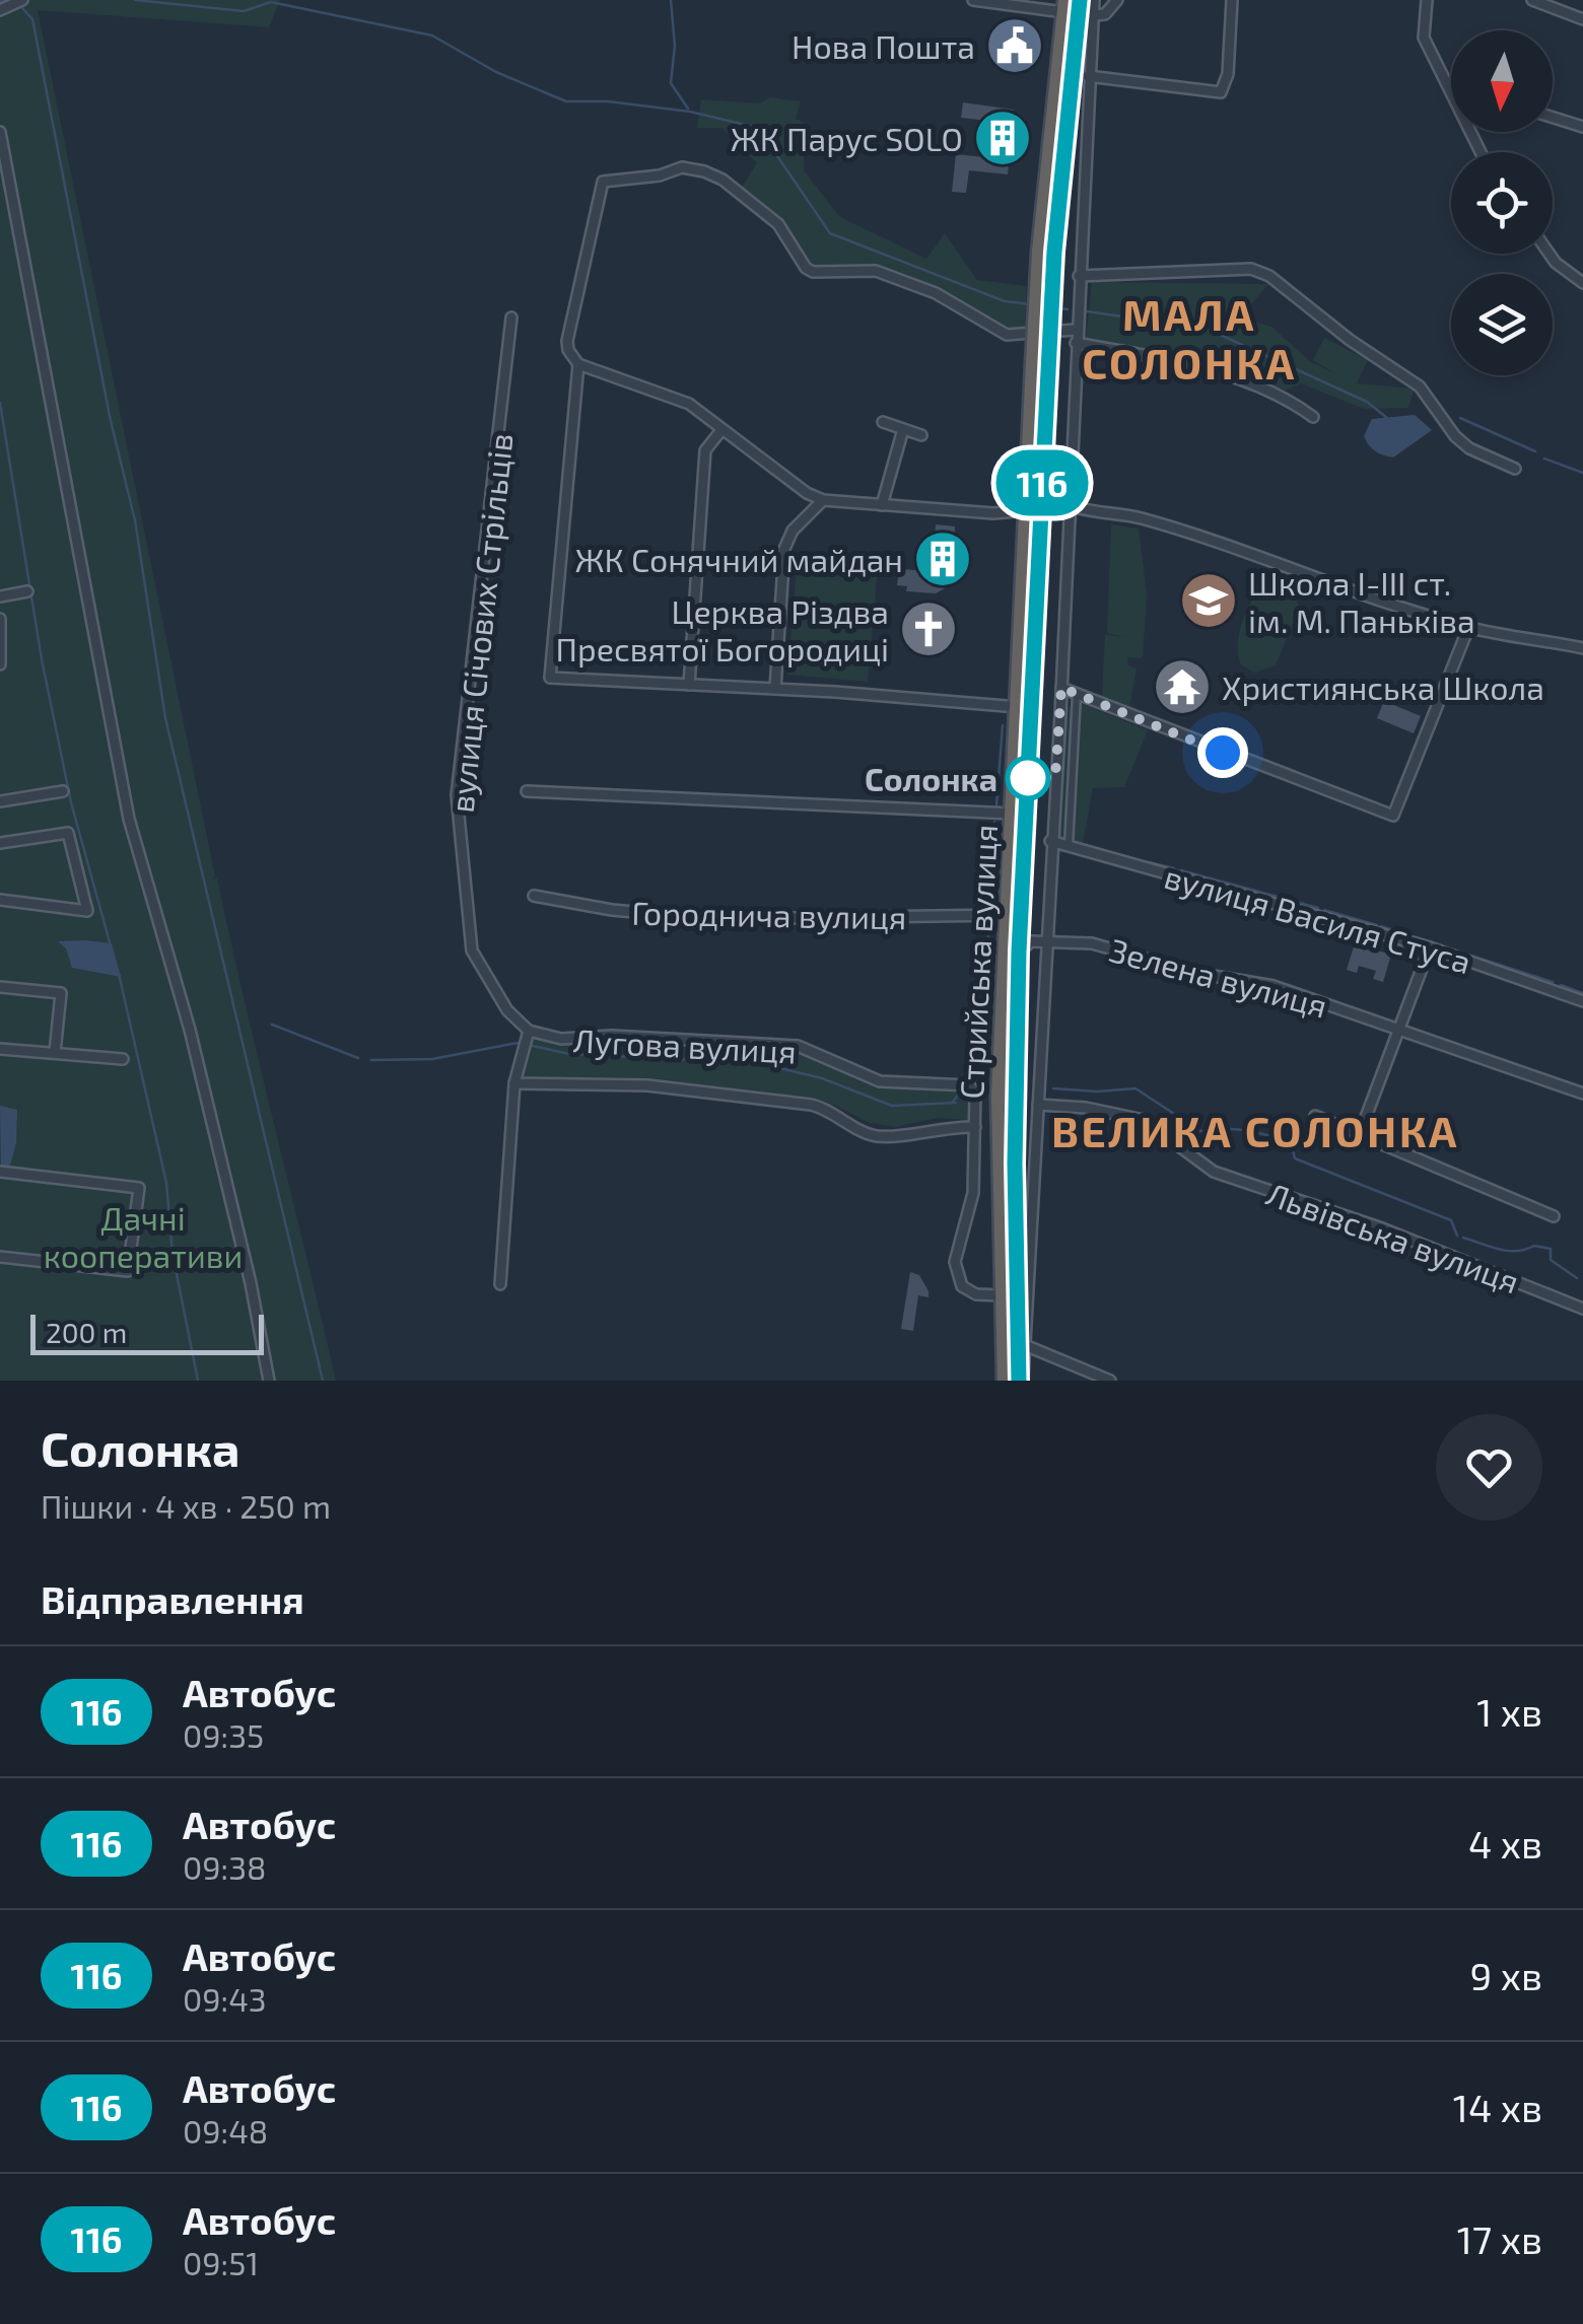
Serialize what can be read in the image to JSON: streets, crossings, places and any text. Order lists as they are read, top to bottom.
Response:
{
  "streets": {
    "highway": ["Стрийська вулиця"],
    "street": [
      "вулиця Січових Стрільців",
      "Городнича вулиця",
      "вулиця Василя Стуса",
      "Зелена вулиця",
      "Лугова вулиця",
      "Львівська вулиця"
    ]
  },
  "crossings": [
    ["вулиця Січових Стрільців", "Лугова вулиця"],
    ["Городнича вулиця", "Стрийська вулиця"],
    ["Стрийська вулиця", "Лугова вулиця"]
  ],
  "districts": ["МАЛА СОЛОНКА", "ВЕЛИКА СОЛОНКА"],
  "parks": ["Дачні кооперативи"],
  "places": {
    "public building": ["Нова Пошта"],
    "building": ["ЖК Парус SOLO", "ЖК Сонячний майдан"],
    "school or university": ["Школа І-ІІІ ст. ім. М. Паньківа"],
    "church": ["Церква Різдва Пресвятої Богородиці"],
    "temple": ["Християнська Школа"],
    "other": ["Солонка"]
  },
  "lines": ["bus line 116"],
  "scale_bar": "200 m",
  "north": "bottom",
  "page": {
    "on_map": "116",
    "scale": "200 m",
    "heading": [
      ["Солонка", "Пішки · 4 хв · 250 m"],
      "Відправлення"
    ],
    "list": [
      {
        "mark": "116",
        "name": "Автобус",
        "note": "09:35",
        "value": "1 хв"
      },
      {
        "mark": "116",
        "name": "Автобус",
        "note": "09:38",
        "value": "4 хв"
      },
      {
        "mark": "116",
        "name": "Автобус",
        "note": "09:43",
        "value": "9 хв"
      },
      {
        "mark": "116",
        "name": "Автобус",
        "note": "09:48",
        "value": "14 хв"
      },
      {
        "mark": "116",
        "name": "Автобус",
        "note": "09:51",
        "value": "17 хв"
      }
    ]
  }
}
